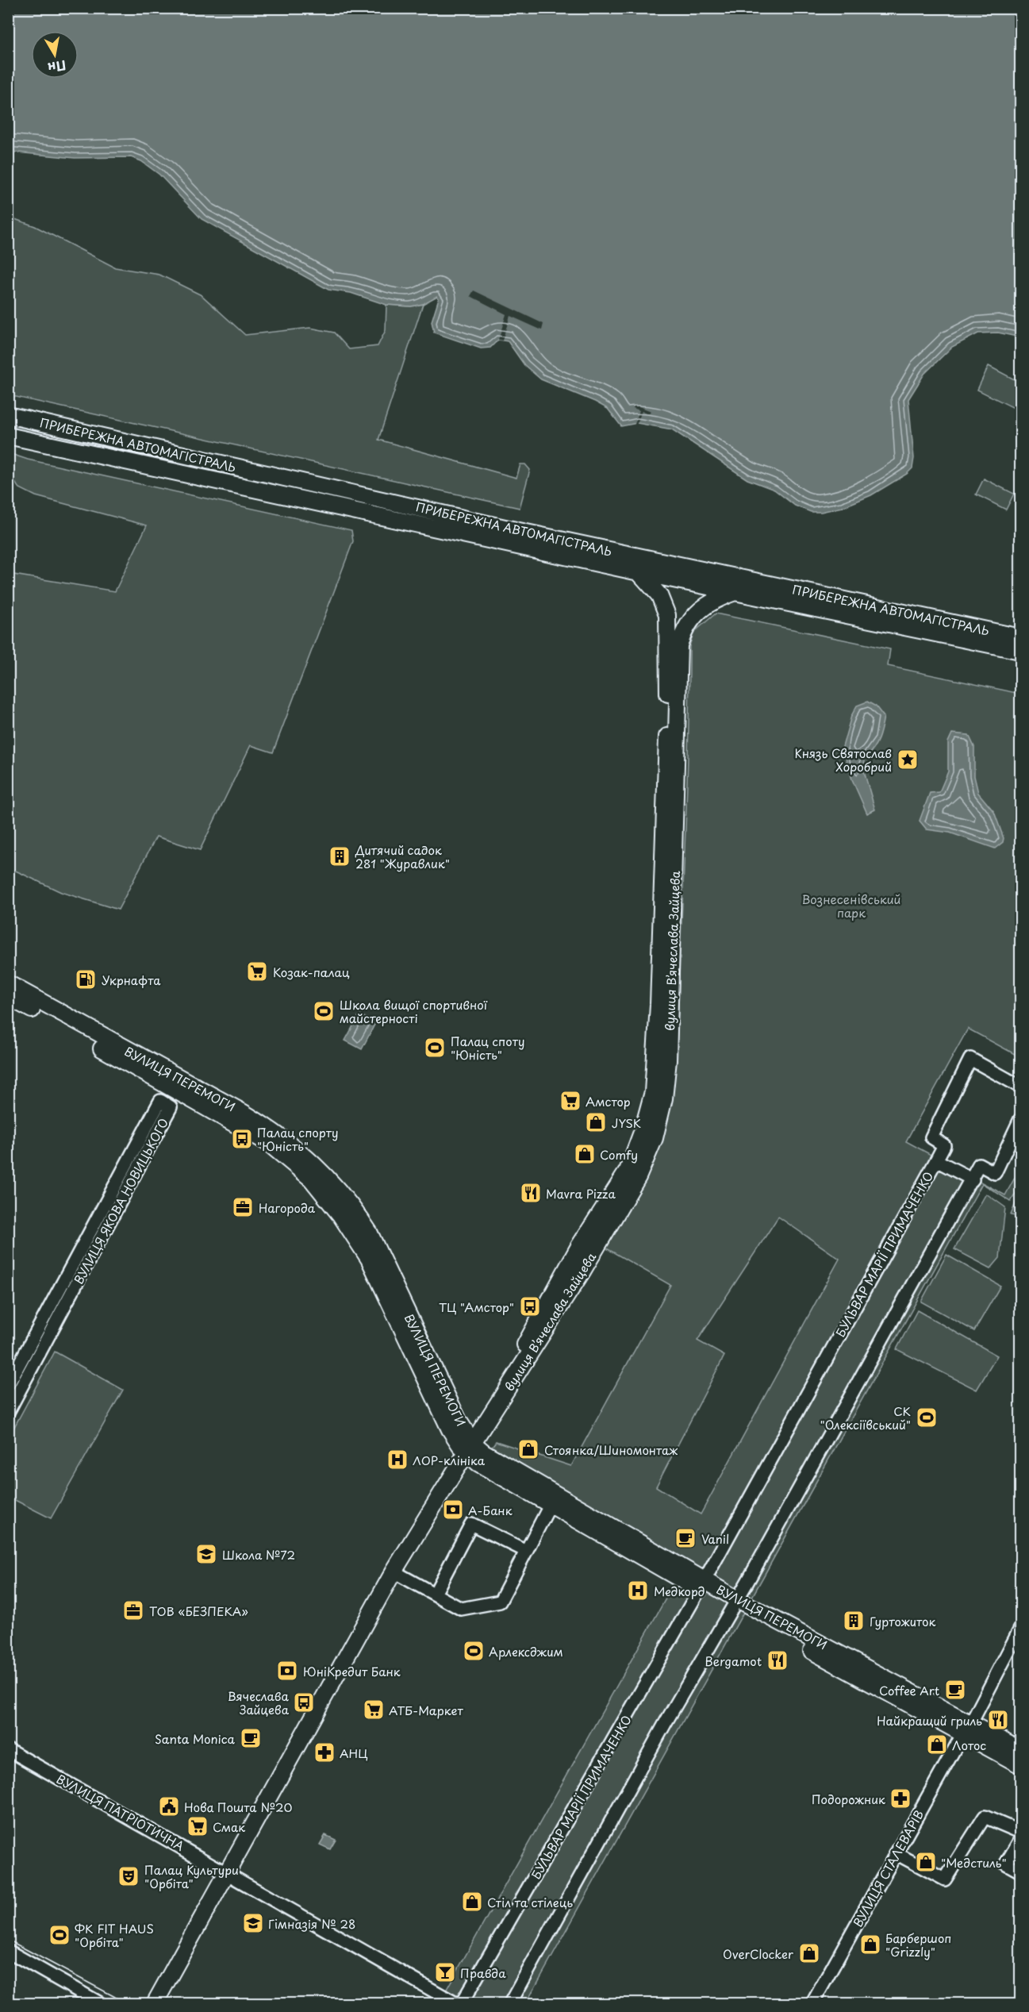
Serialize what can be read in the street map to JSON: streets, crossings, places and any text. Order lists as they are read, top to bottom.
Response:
{
  "streets": {
    "main road": ["ПРИБЕРЕЖНА АВТОМАГІСТРАЛЬ", "вулиця Вʼячеслава Зайцева", "ВУЛИЦЯ ПЕРЕМОГИ"],
    "street": [
      "ВУЛИЦЯ ЯКОВА НОВИЦЬКОГО",
      "БУЛЬВАР МАРІЇ ПРИМАЧЕНКО",
      "ВУЛИЦЯ ПАТРІОТИЧНА",
      "ВУЛИЦЯ СТАЛЕВАРІВ"
    ]
  },
  "crossings": [
    ["ПРИБЕРЕЖНА АВТОМАГІСТРАЛЬ", "вулиця Вʼячеслава Зайцева"],
    ["вулиця Вʼячеслава Зайцева", "ВУЛИЦЯ ПЕРЕМОГИ"],
    ["вулиця Вʼячеслава Зайцева", "ВУЛИЦЯ ПАТРІОТИЧНА"],
    ["ВУЛИЦЯ ПЕРЕМОГИ", "БУЛЬВАР МАРІЇ ПРИМАЧЕНКО"],
    ["ВУЛИЦЯ ПЕРЕМОГИ", "ВУЛИЦЯ СТАЛЕВАРІВ"]
  ],
  "parks": ["Вознесенівський парк"],
  "places": {
    "place": ["Князь Святослав Хоробрий"],
    "building": ["Дитячий садок 281 \"Журавлик\"", "Гуртожиток"],
    "supermarket": [
      "Козак-палац",
      "Амстор",
      "АТБ-Маркет",
      "Смак"
    ],
    "fuel station": ["Укрнафта"],
    "sports": [
      "Школа вищої спортивної майстерності",
      "Палац споту \"Юність\"",
      "СК \"Олексіївський\"",
      "Арлексджим",
      "ФК FIT HAUS \"Орбіта\""
    ],
    "shop": [
      "JYSK",
      "Comfy",
      "Стоянка/Шиномонтаж",
      "Лотос",
      "\"Медстиль\"",
      "Стіл та стілець",
      "Барбершоп \"Grizzly\"",
      "OverClocker"
    ],
    "bus stop": ["Палац спорту \"Юність\"", "ТЦ \"Амстор\"", "Вячеслава Зайцева"],
    "restaurant": ["Mavra Pizza", "Bergamot", "Найкращий гриль"],
    "office": ["Нагорода", "ТОВ «БЕЗПЕКА»"],
    "hospital": ["ЛОР-клініка", "Медкорд"],
    "bank": ["А-Банк", "ЮніКредит Банк"],
    "cafe": ["Vanil", "Coffee Art", "Santa Monica"],
    "school or university": ["Школа №72", "Гімназія № 28"],
    "pharmacy": ["АНЦ", "Подорожник"],
    "public building": ["Нова Пошта №20"],
    "theatre": ["Палац Культури \"Орбіта\""],
    "bar": ["Правда"]
  },
  "north": "bottom"
}
